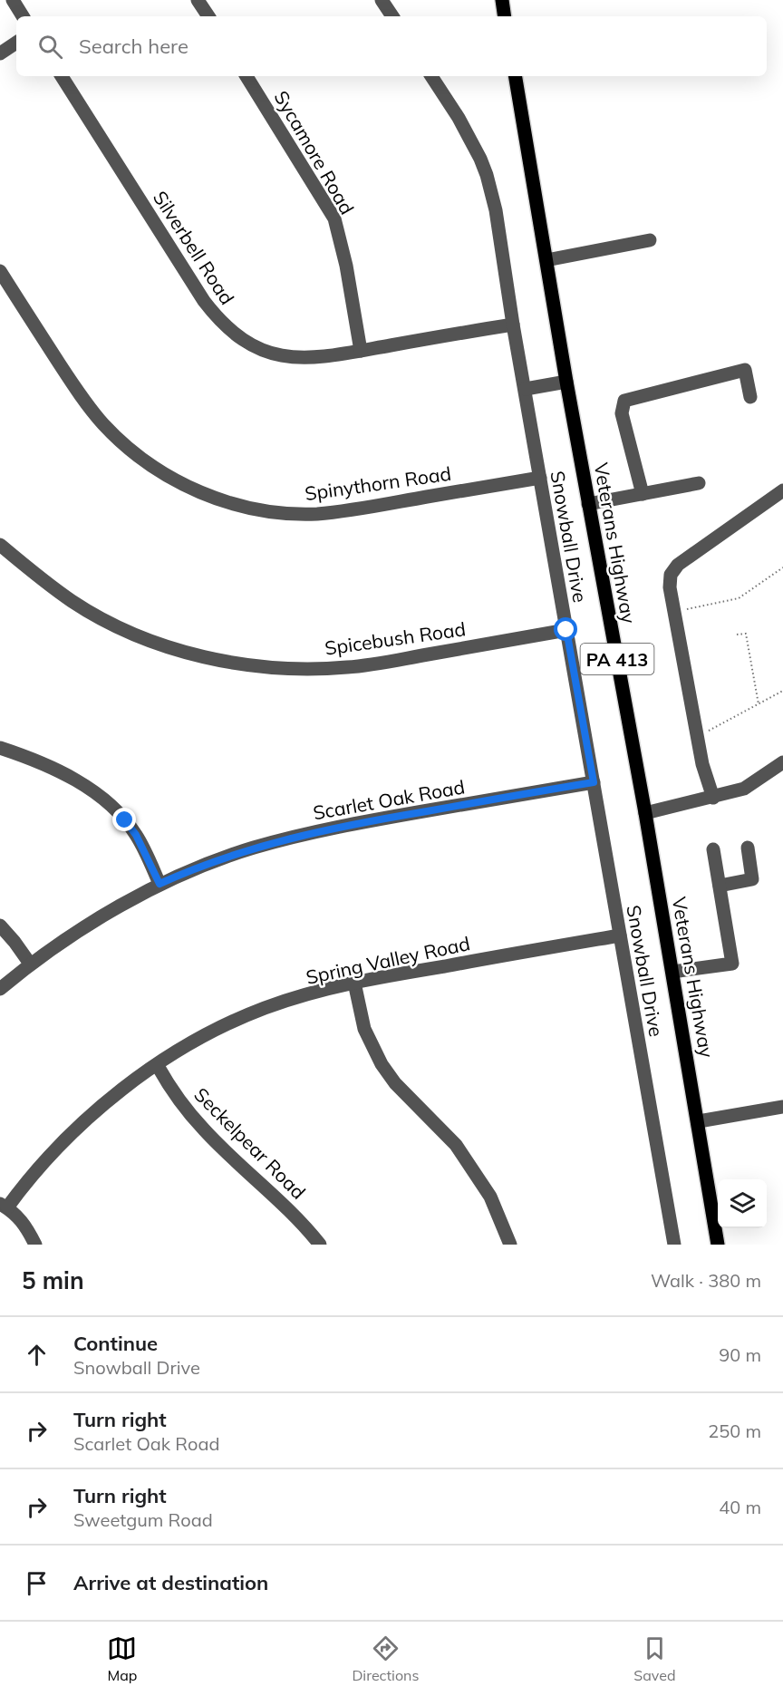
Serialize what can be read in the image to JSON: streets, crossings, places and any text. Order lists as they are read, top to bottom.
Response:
{
  "streets": {
    "main road": ["Veterans Highway", "PA 413"],
    "street": [
      "Sycamore Road",
      "Silverbell Road",
      "Spinythorn Road",
      "Snowball Drive",
      "Spicebush Road",
      "Scarlet Oak Road",
      "Spring Valley Road",
      "Seckelpear Road"
    ]
  },
  "crossings": [
    ["Sycamore Road", "Silverbell Road"],
    ["Silverbell Road", "Snowball Drive"],
    ["Spinythorn Road", "Snowball Drive"],
    ["Snowball Drive", "Spicebush Road"],
    ["Snowball Drive", "Scarlet Oak Road"],
    ["Snowball Drive", "Spring Valley Road"],
    ["Spring Valley Road", "Seckelpear Road"]
  ],
  "page": {
    "search": "Search here",
    "heading": ["5 min", "Walk · 380 m"],
    "list": [
      ["Continue", "Snowball Drive", "90 m"],
      ["Turn right", "Scarlet Oak Road", "250 m"],
      ["Turn right", "Sweetgum Road", "40 m"],
      "Arrive at destination"
    ],
    "nav": ["Map", "Directions", "Saved"]
  }
}
